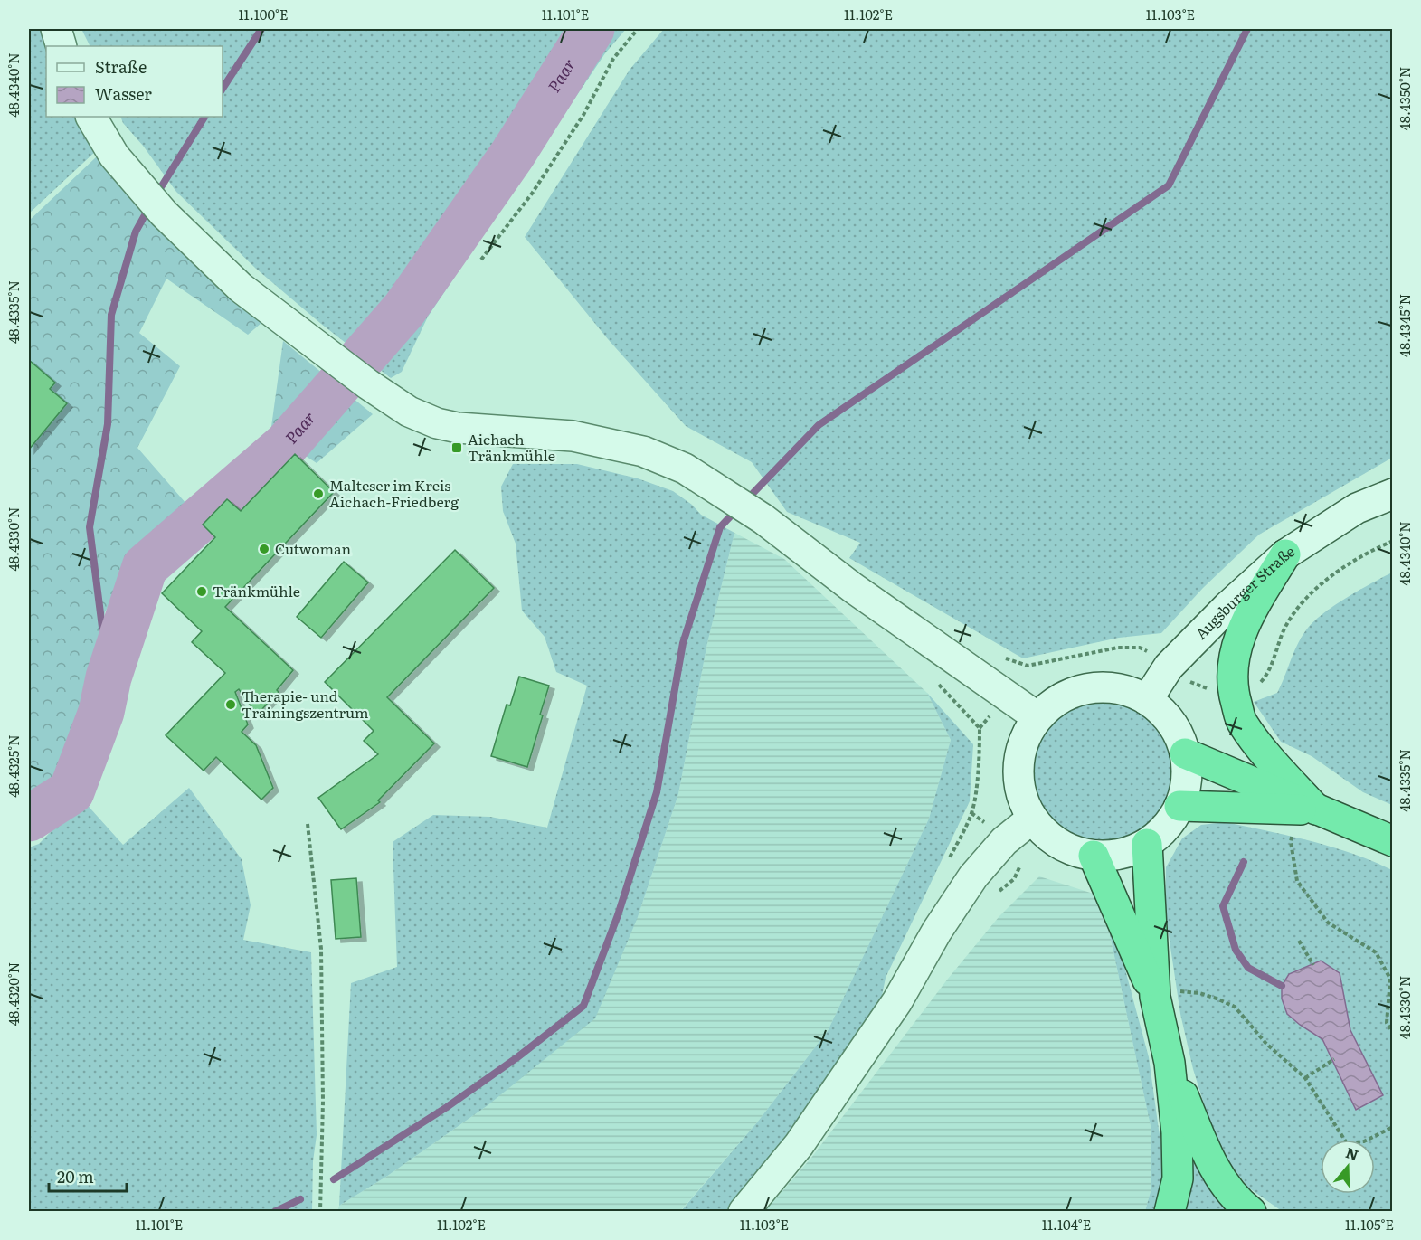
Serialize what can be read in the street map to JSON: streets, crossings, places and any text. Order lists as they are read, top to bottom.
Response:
{
  "streets": {
    "street": ["Augsburger Straße"]
  },
  "water": ["Paar"],
  "places": {
    "transit": ["Aichach Tränkmühle"],
    "other": [
      "Malteser im Kreis Aichach-Friedberg",
      "Cutwoman",
      "Tränkmühle",
      "Therapie- und Trainingszentrum"
    ]
  },
  "legend": ["Straße", "Wasser"],
  "scale_bar": "20 m",
  "north": "top",
  "coordinates": [
    "11.100°E",
    "11.101°E",
    "11.102°E",
    "11.103°E",
    "48.4340°N",
    "48.4350°N",
    "48.4335°N",
    "48.4345°N",
    "48.4330°N",
    "48.4325°N",
    "48.4320°N",
    "11.104°E",
    "11.105°E"
  ]
}
